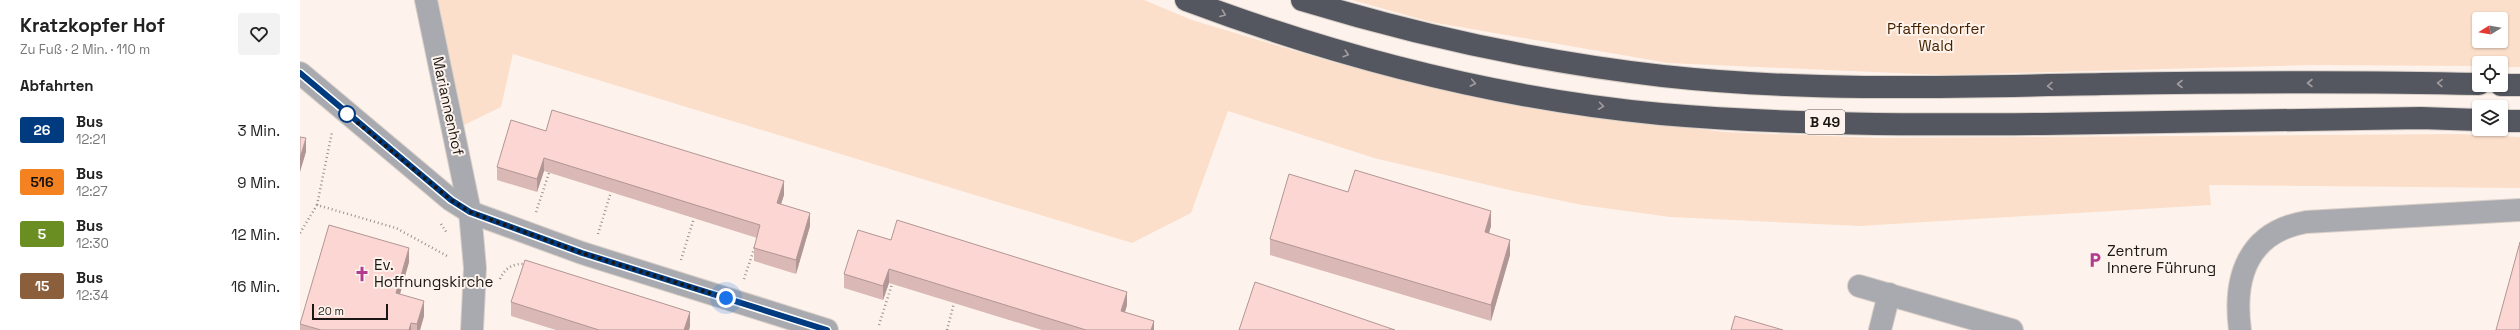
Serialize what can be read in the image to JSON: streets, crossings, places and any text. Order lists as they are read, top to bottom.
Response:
{
  "streets": {
    "highway": ["B 49"],
    "street": ["Mariannenhof"]
  },
  "parks": ["Pfaffendorfer Wald"],
  "places": {
    "parking": ["Zentrum Innere Führung"],
    "church": ["Ev. Hoffnungskirche"]
  },
  "lines": ["bus line 26"],
  "scale_bar": "20 m",
  "north": "left",
  "page": {
    "heading": [
      ["Kratzkopfer Hof", "Zu Fuß · 2 Min. · 110 m"],
      "Abfahrten"
    ],
    "list": [
      {
        "mark": "26",
        "name": "Bus",
        "note": "12:21",
        "value": "3 Min."
      },
      {
        "mark": "516",
        "name": "Bus",
        "note": "12:27",
        "value": "9 Min."
      },
      {
        "mark": "5",
        "name": "Bus",
        "note": "12:30",
        "value": "12 Min."
      },
      {
        "mark": "15",
        "name": "Bus",
        "note": "12:34",
        "value": "16 Min."
      }
    ],
    "scale": "20 m"
  }
}
